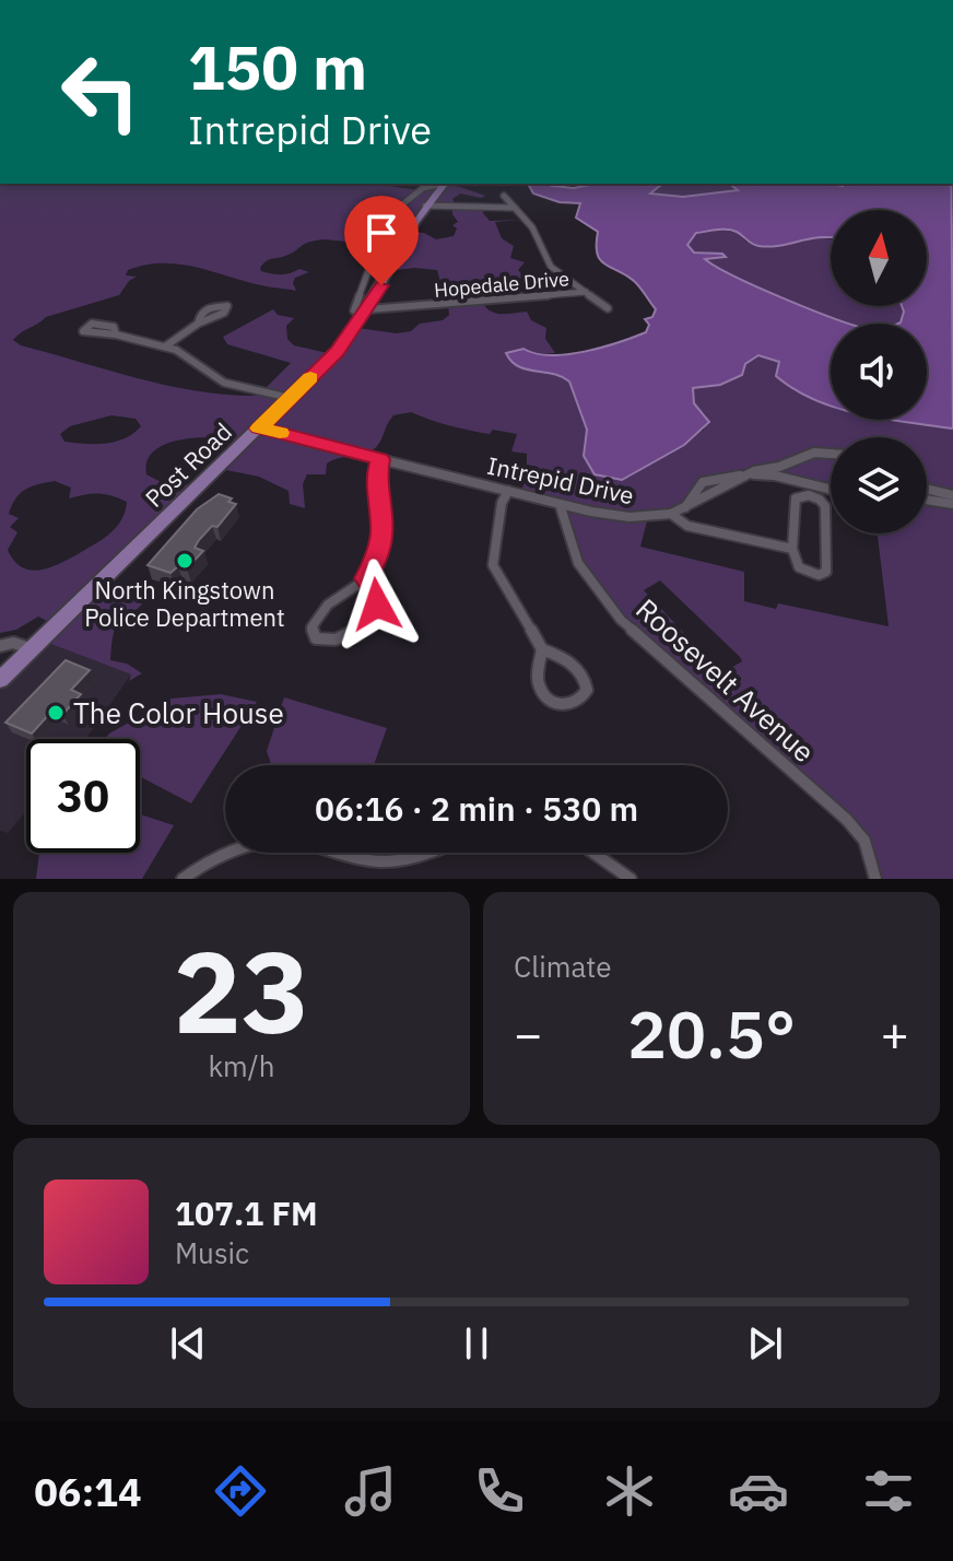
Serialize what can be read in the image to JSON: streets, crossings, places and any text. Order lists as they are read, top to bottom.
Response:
{
  "streets": {
    "main road": ["Post Road"],
    "street": ["Hopedale Drive", "Intrepid Drive", "Roosevelt Avenue"]
  },
  "crossings": [
    ["Hopedale Drive", "Post Road"],
    ["Post Road", "Intrepid Drive"],
    ["Intrepid Drive", "Roosevelt Avenue"]
  ],
  "places": ["North Kingstown Police Department", "The Color House"],
  "north": "top",
  "page": {
    "turn": ["150 m", "Intrepid Drive"],
    "limit": "30",
    "trip": "06:16 · 2 min · 530 m",
    "tile": [
      ["23", "km/h"],
      "Climate"
    ],
    "heat": ["−", "20.5°", "+"],
    "song": ["107.1 FM", "Music"],
    "tabs": "06:14"
  }
}
